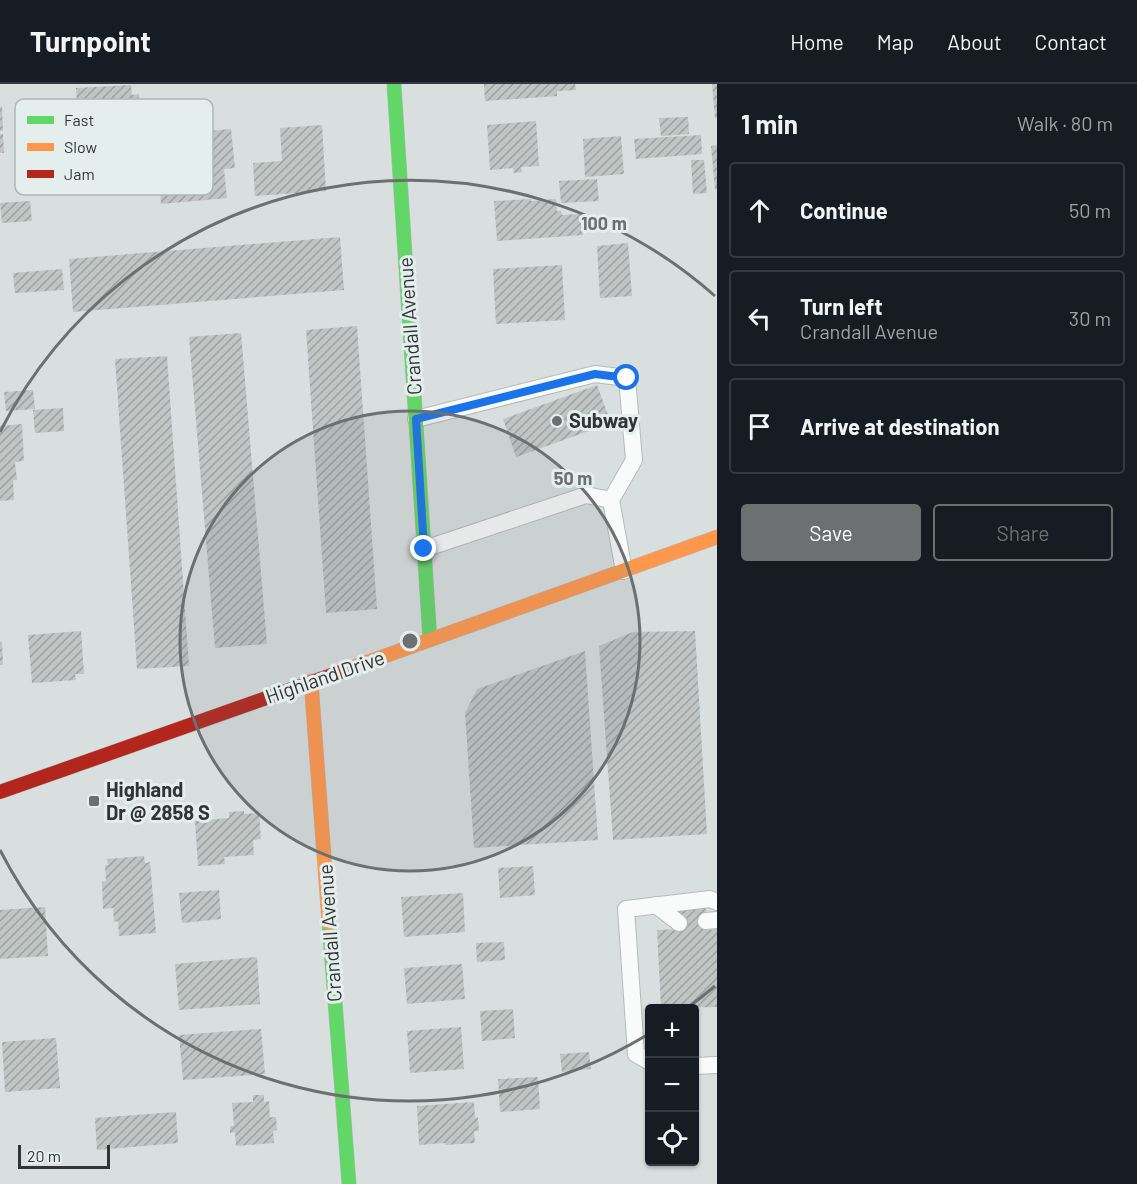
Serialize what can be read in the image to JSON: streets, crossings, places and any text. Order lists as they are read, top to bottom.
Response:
{
  "streets": {
    "street": ["Crandall Avenue", "Highland Drive"]
  },
  "crossings": [
    ["Crandall Avenue", "Highland Drive"]
  ],
  "places": {
    "other": ["Subway"],
    "transit": ["Highland Dr @ 2858 S"]
  },
  "legend": ["Fast", "Slow", "Jam"],
  "scale_bar": "20 m",
  "page": {
    "header": "Turnpoint",
    "nav": [
      "Home",
      "Map",
      "About",
      "Contact"
    ],
    "heading": ["1 min", "Walk · 80 m"],
    "list": [
      ["Continue", "50 m"],
      ["Turn left", "Crandall Avenue", "30 m"],
      "Arrive at destination"
    ],
    "buttons": ["Save", "Share"],
    "map_buttons": ["+", "−"],
    "scale": "20 m"
  },
  "rings": ["100 m", "50 m"]
}
